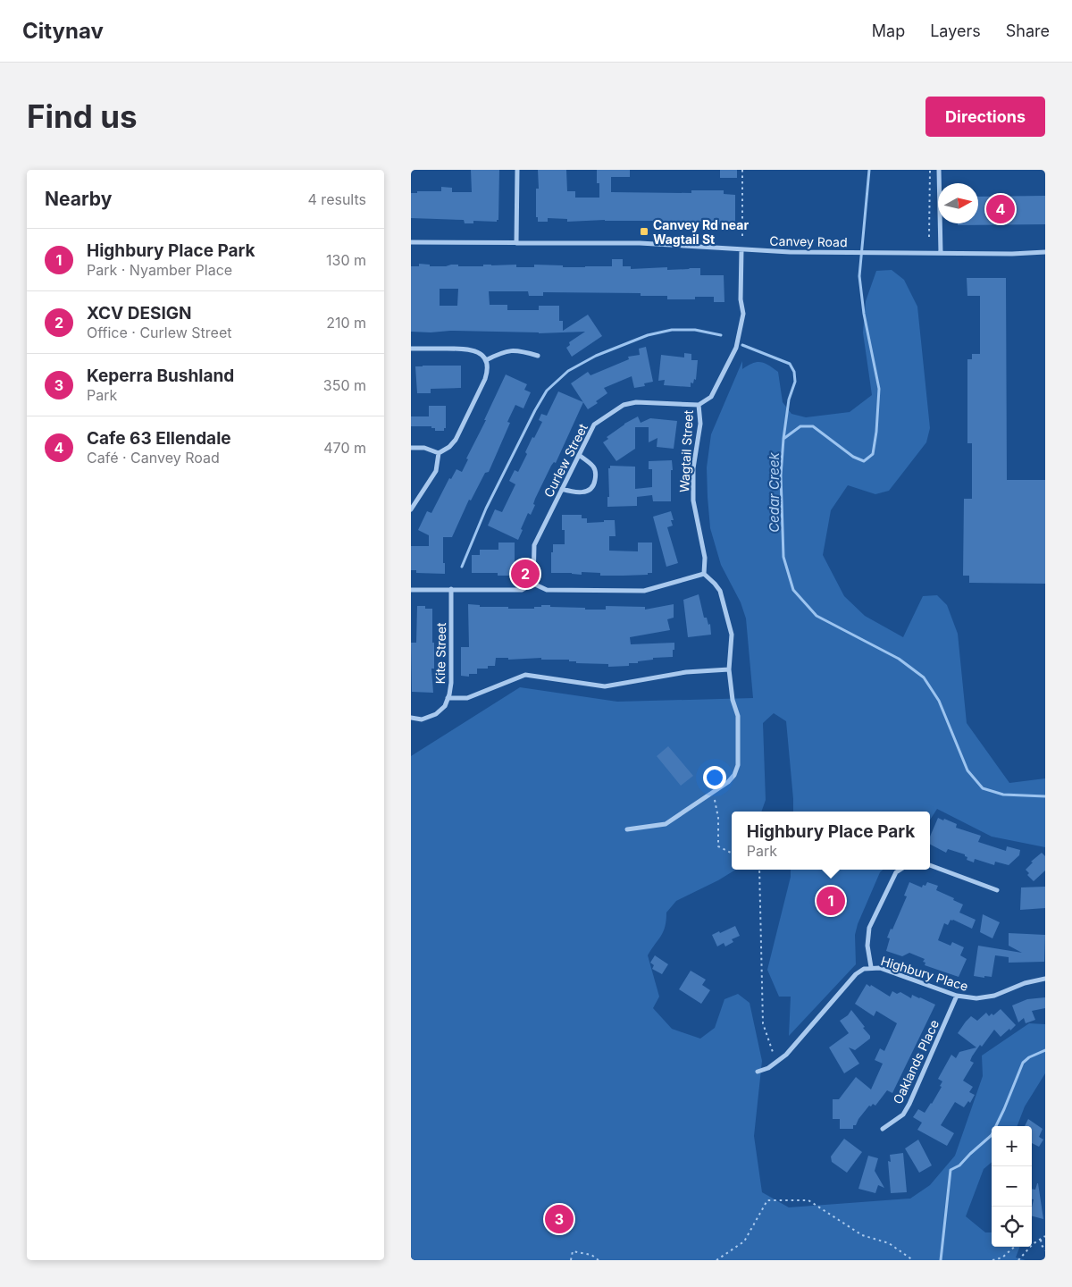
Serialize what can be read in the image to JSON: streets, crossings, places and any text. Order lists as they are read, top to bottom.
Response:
{
  "streets": {
    "street": [
      "Canvey Road",
      "Wagtail Street",
      "Curlew Street",
      "Kite Street",
      "Highbury Place",
      "Oaklands Place"
    ]
  },
  "crossings": [
    ["Canvey Road", "Wagtail Street"],
    ["Wagtail Street", "Curlew Street"],
    ["Highbury Place", "Oaklands Place"]
  ],
  "water": ["Cedar Creek"],
  "places": {
    "transit": ["Canvey Rd near Wagtail St"]
  },
  "north": "right",
  "page": {
    "header": "Citynav",
    "nav": ["Map", "Layers", "Share"],
    "buttons": "Directions",
    "title": "Find us",
    "heading": ["Nearby", "4 results"],
    "pins": [
      "4",
      "2",
      "1",
      "3"
    ],
    "list": [
      {
        "mark": "1",
        "name": "Highbury Place Park",
        "note": "Park · Nyamber Place",
        "value": "130 m"
      },
      {
        "mark": "2",
        "name": "XCV DESIGN",
        "note": "Office · Curlew Street",
        "value": "210 m"
      },
      {
        "mark": "3",
        "name": "Keperra Bushland",
        "note": "Park",
        "value": "350 m"
      },
      {
        "mark": "4",
        "name": "Cafe 63 Ellendale",
        "note": "Café · Canvey Road",
        "value": "470 m"
      }
    ],
    "popup": ["Highbury Place Park", "Park"],
    "map_buttons": ["+", "−"]
  }
}
